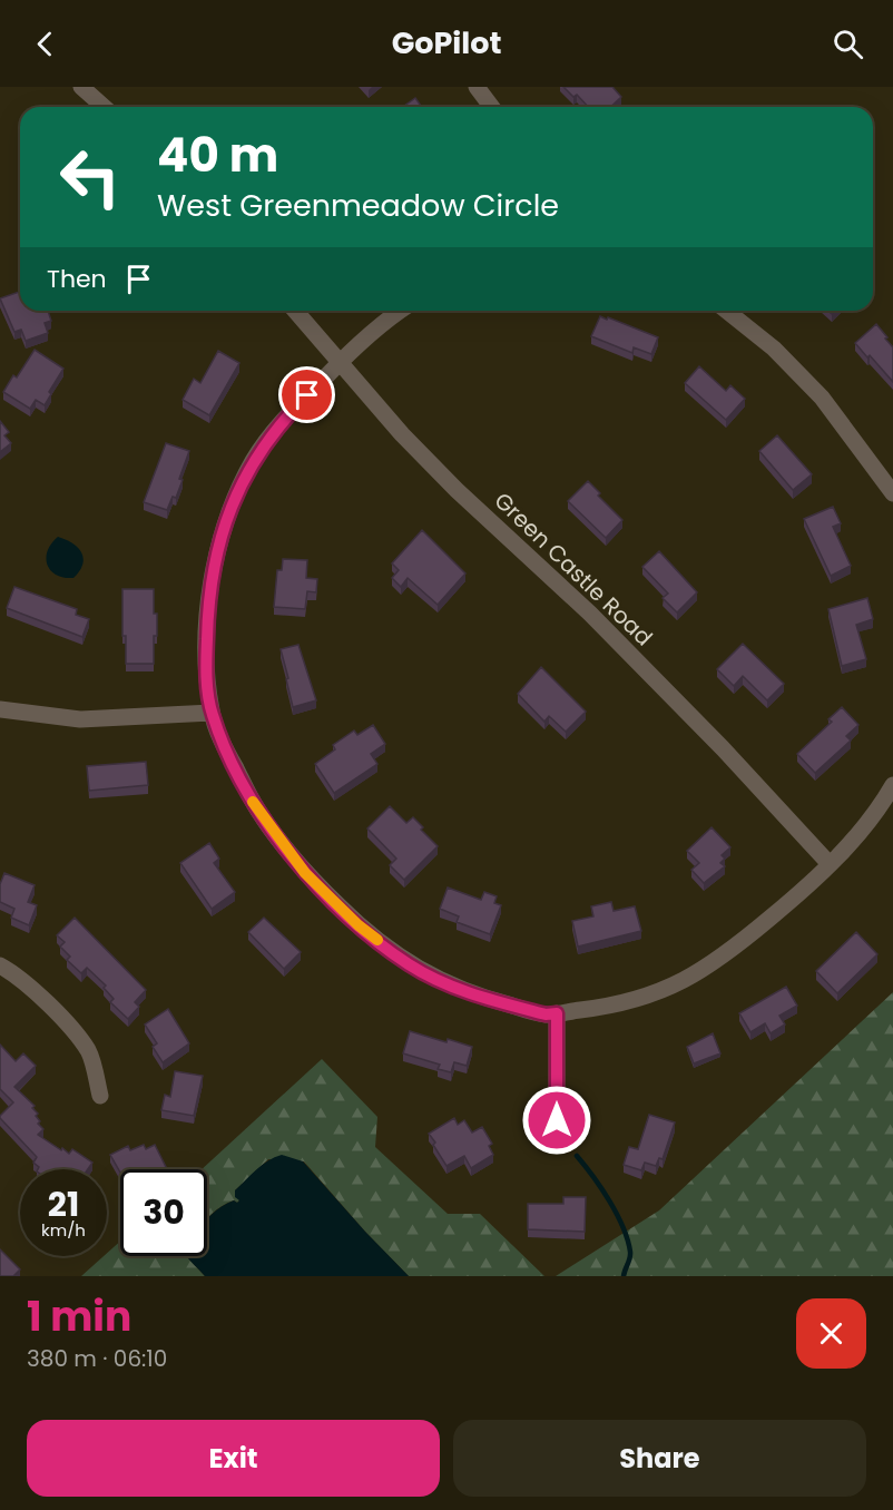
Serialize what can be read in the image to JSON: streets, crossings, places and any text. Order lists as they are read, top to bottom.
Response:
{
  "streets": {
    "street": ["Green Castle Road"]
  },
  "page": {
    "header": "GoPilot",
    "turn": ["40 m", "West Greenmeadow Circle"],
    "then": "Then",
    "speed": "21 km/h",
    "limit": "30",
    "heading": ["1 min", "380 m · 06:10"],
    "buttons": ["Exit", "Share"]
  }
}
